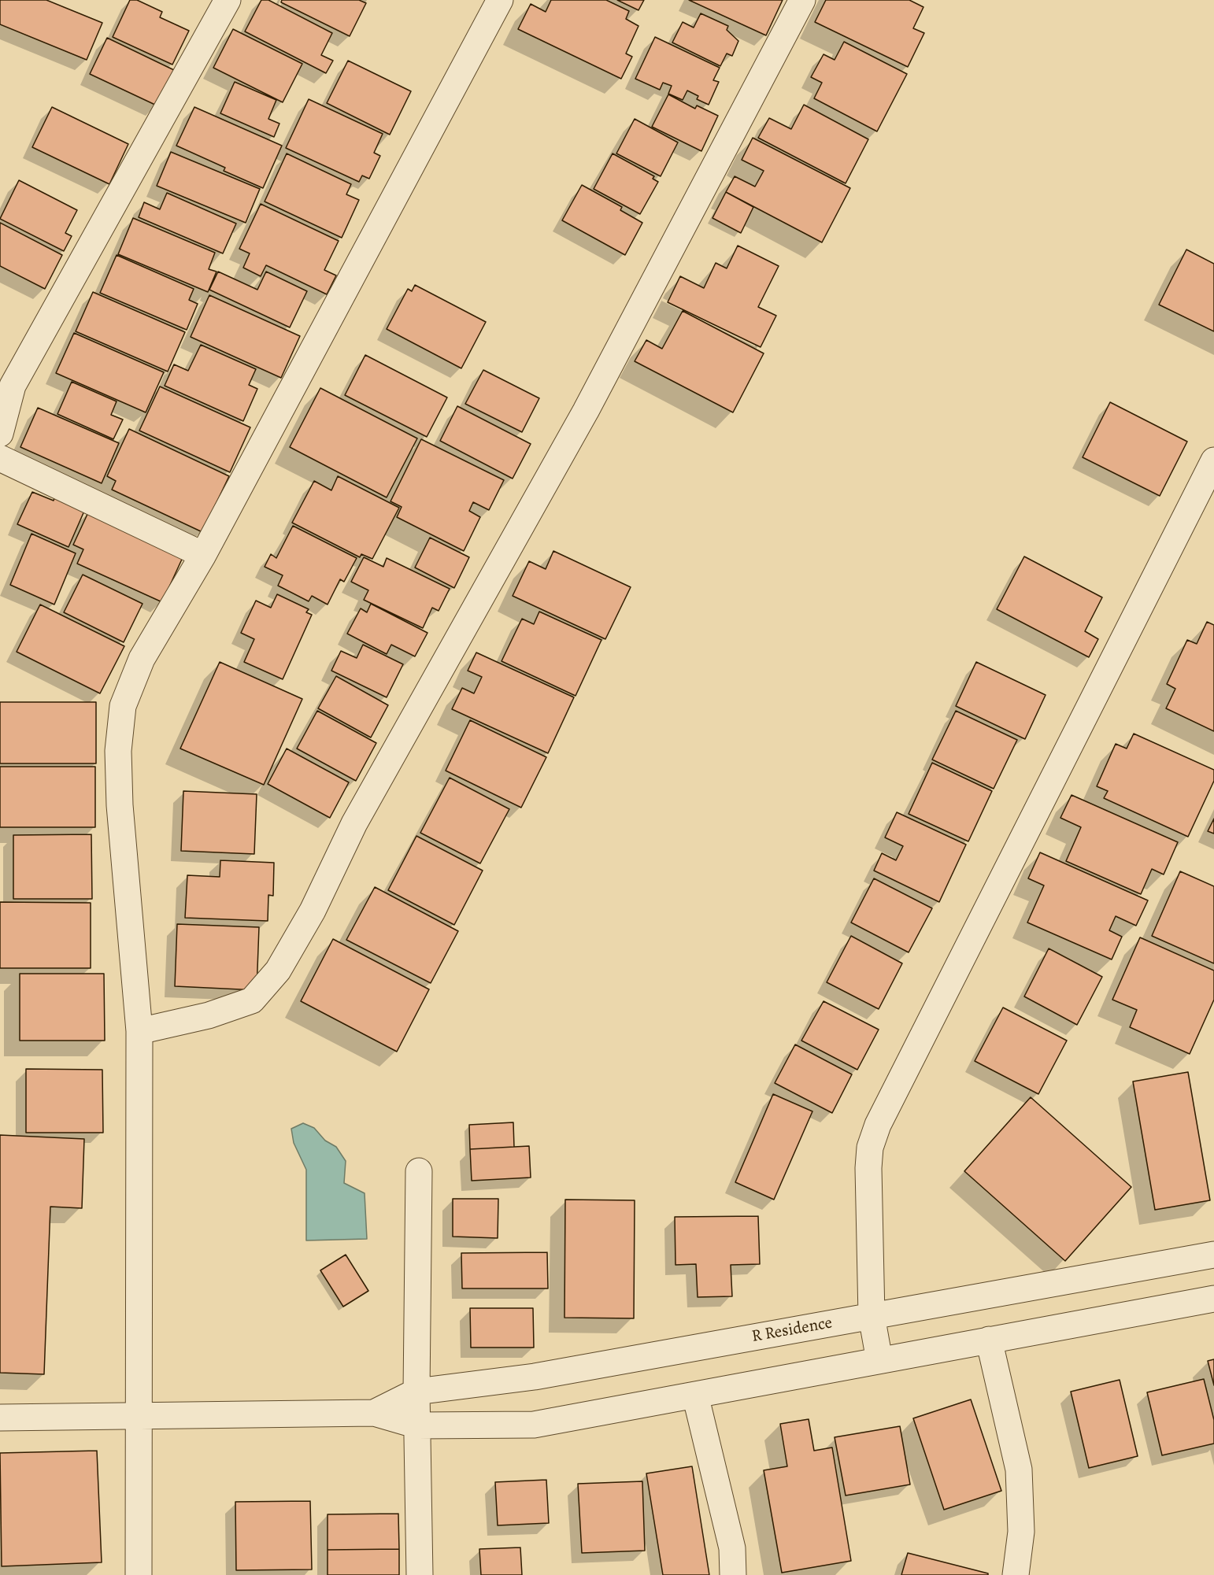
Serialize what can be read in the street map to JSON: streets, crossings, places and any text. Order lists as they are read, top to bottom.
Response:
{
  "streets": {
    "street": ["R Residence"]
  }
}
